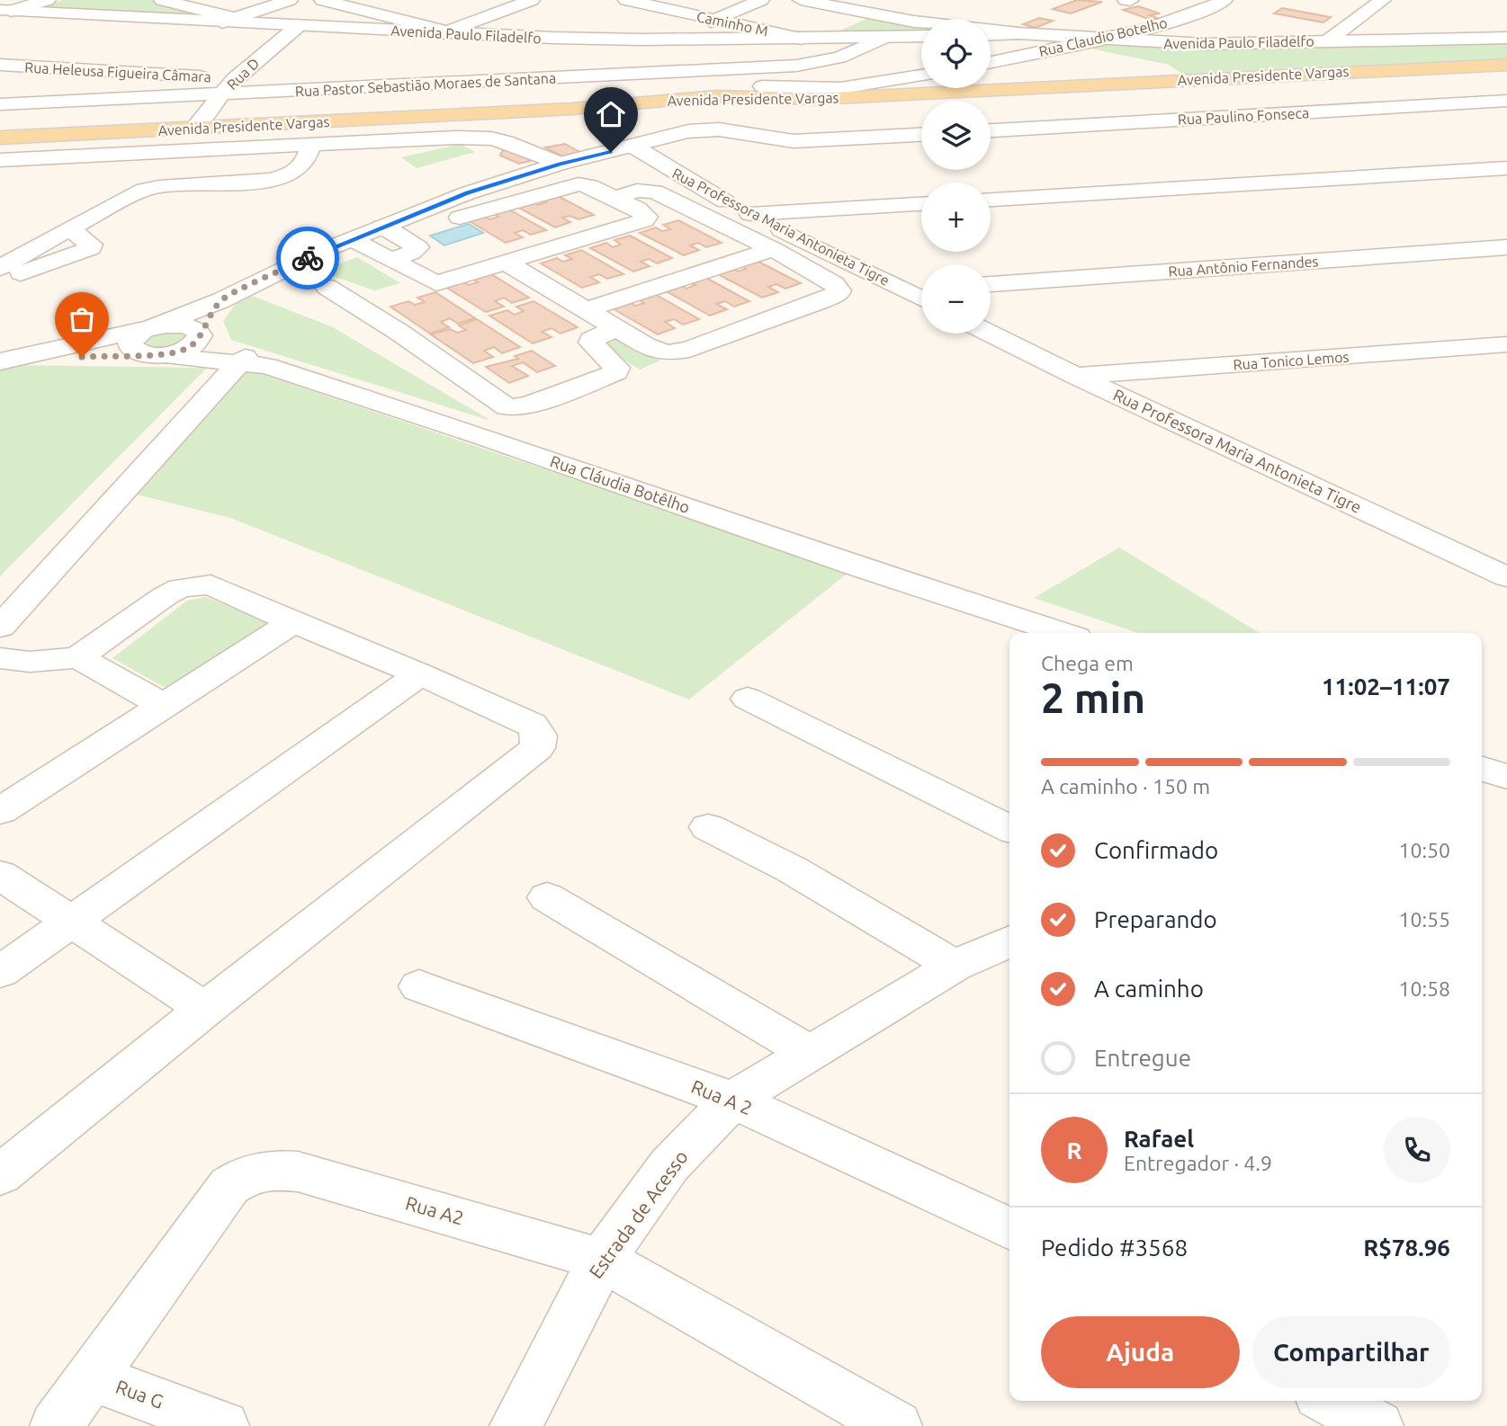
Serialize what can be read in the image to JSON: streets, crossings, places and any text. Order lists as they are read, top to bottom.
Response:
{
  "streets": {
    "main road": ["Avenida Presidente Vargas"],
    "street": [
      "Caminho M",
      "Avenida Paulo Filadelfo",
      "Rua Claudio Botelho",
      "Rua Heleusa Figueira Câmara",
      "Rua D",
      "Rua Pastor Sebastião Moraes de Santana",
      "Rua Paulino Fonseca",
      "Rua Professora Maria Antonieta Tigre",
      "Rua Antônio Fernandes",
      "Rua Tonico Lemos",
      "Rua Cláudia Botêlho",
      "Rua A 2",
      "Rua A2",
      "Estrada de Acesso",
      "Rua G"
    ]
  },
  "crossings": [
    ["Caminho M", "Avenida Paulo Filadelfo"],
    ["Avenida Paulo Filadelfo", "Rua Claudio Botelho"],
    ["Avenida Paulo Filadelfo", "Rua D"],
    ["Avenida Paulo Filadelfo", "Rua Pastor Sebastião Moraes de Santana"],
    ["Rua Heleusa Figueira Câmara", "Rua D"],
    ["Rua D", "Avenida Presidente Vargas"],
    ["Rua D", "Rua Pastor Sebastião Moraes de Santana"],
    ["Rua Professora Maria Antonieta Tigre", "Rua Tonico Lemos"],
    ["Rua A 2", "Estrada de Acesso"],
    ["Rua A2", "Estrada de Acesso"],
    ["Rua A2", "Rua G"]
  ],
  "page": {
    "map_buttons": ["+", "−"],
    "heading": ["2 min", "Chega em", "11:02–11:07"],
    "panel": [
      "Rafael",
      "Entregador · 4.9",
      "Pedido #3568",
      "R$78.96"
    ],
    "bar": "A caminho · 150 m",
    "list": [
      ["Confirmado", "10:50"],
      ["Preparando", "10:55"],
      ["A caminho", "10:58"],
      "Entregue"
    ],
    "round": "R",
    "buttons": ["Ajuda", "Compartilhar"]
  }
}
